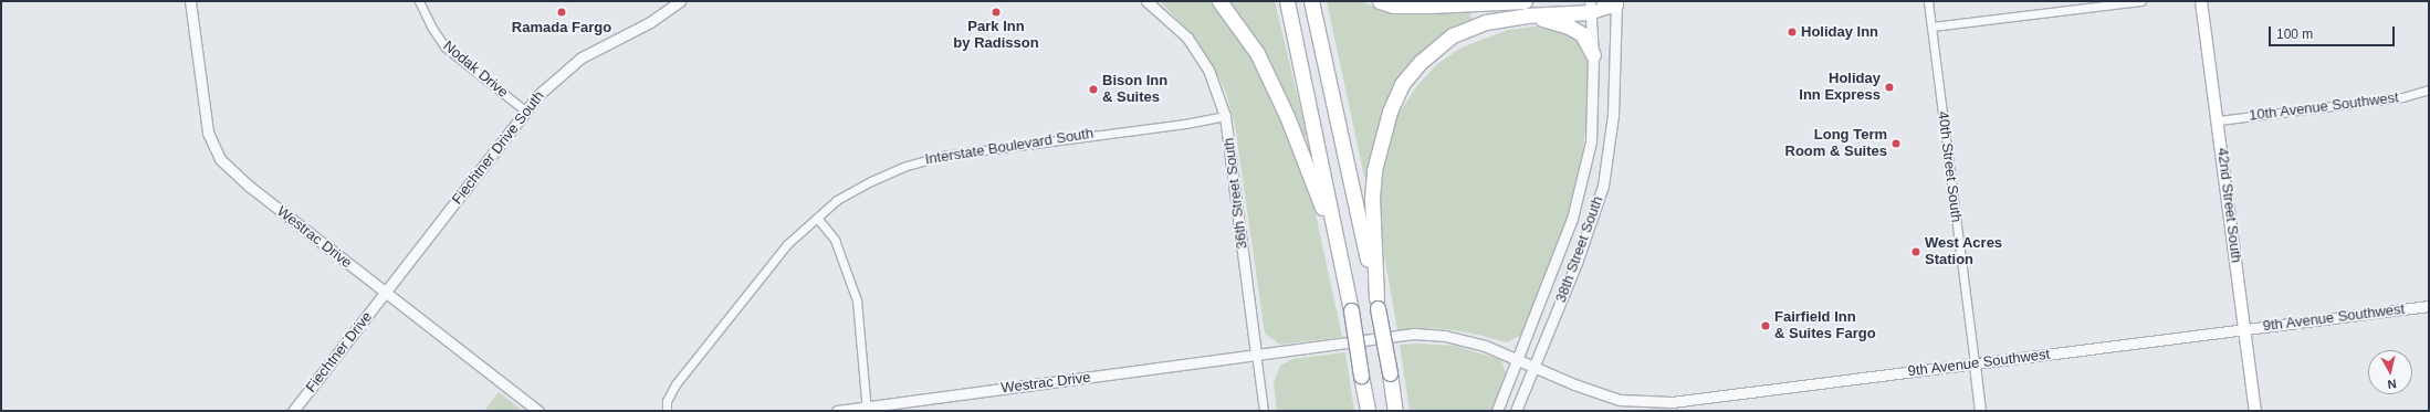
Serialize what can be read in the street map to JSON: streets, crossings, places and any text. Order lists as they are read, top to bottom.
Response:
{
  "streets": {
    "main road": ["42nd Street South"],
    "street": [
      "Nodak Drive",
      "10th Avenue Southwest",
      "Interstate Boulevard South",
      "Fiechtner Drive South",
      "40th Street South",
      "36th Street South",
      "Westrac Drive",
      "38th Street South",
      "9th Avenue Southwest",
      "Fiechtner Drive"
    ]
  },
  "crossings": [
    ["Nodak Drive", "Fiechtner Drive South"],
    ["10th Avenue Southwest", "42nd Street South"],
    ["Interstate Boulevard South", "36th Street South"],
    ["Fiechtner Drive South", "Westrac Drive"],
    ["Fiechtner Drive South", "Fiechtner Drive"],
    ["40th Street South", "9th Avenue Southwest"],
    ["36th Street South", "Westrac Drive"],
    ["42nd Street South", "9th Avenue Southwest"],
    ["Westrac Drive", "38th Street South"],
    ["Westrac Drive", "9th Avenue Southwest"],
    ["Westrac Drive", "Fiechtner Drive"],
    ["38th Street South", "9th Avenue Southwest"]
  ],
  "places": [
    "Ramada Fargo",
    "Park Inn by Radisson",
    "Holiday Inn",
    "Holiday Inn Express",
    "Bison Inn & Suites",
    "Long Term Room & Suites",
    "West Acres Station",
    "Fairfield Inn & Suites Fargo"
  ],
  "scale_bar": "100 m",
  "north": "bottom"
}
